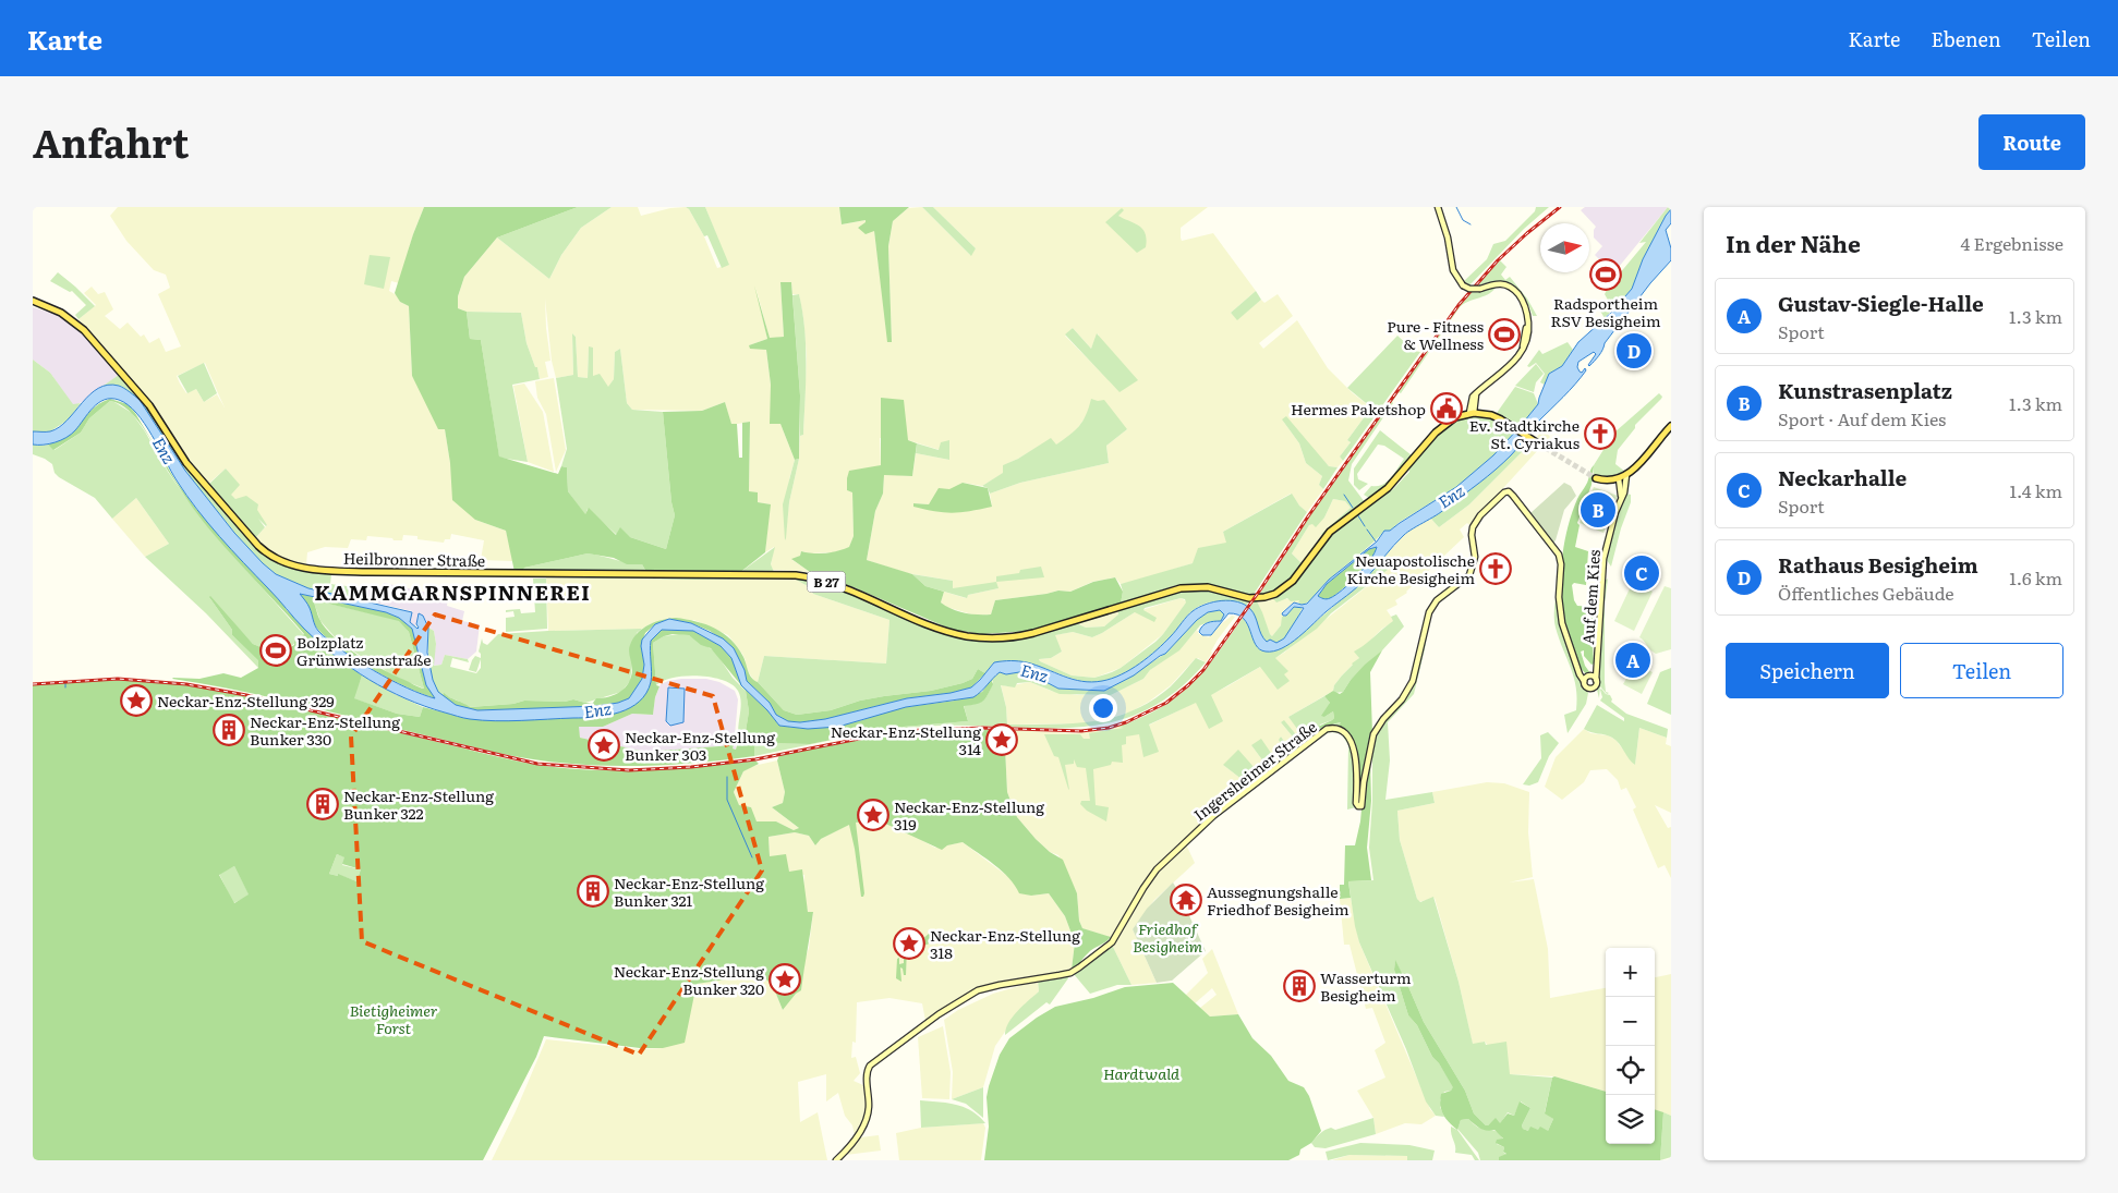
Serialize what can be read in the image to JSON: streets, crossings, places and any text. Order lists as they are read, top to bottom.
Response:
{
  "streets": {
    "main road": [
      "Heilbronner Straße",
      "B 27",
      "Auf dem Kies",
      "Ingersheimer Straße"
    ]
  },
  "crossings": [
    ["Heilbronner Straße", "B 27"],
    ["Auf dem Kies", "Ingersheimer Straße"]
  ],
  "districts": ["KAMMGARNSPINNEREI"],
  "water": ["Enz"],
  "parks": ["Friedhof Besigheim", "Bietigheimer Forst", "Hardtwald"],
  "places": {
    "sports": ["Radsportheim RSV Besigheim", "Pure - Fitness & Wellness", "Bolzplatz Grünwiesenstraße"],
    "public building": ["Hermes Paketshop"],
    "church": ["Ev. Stadtkirche St. Cyriakus", "Neuapostolische Kirche Besigheim"],
    "place": [
      "Neckar-Enz-Stellung 329",
      "Neckar-Enz-Stellung 314",
      "Neckar-Enz-Stellung Bunker 303",
      "Neckar-Enz-Stellung 319",
      "Neckar-Enz-Stellung 318",
      "Neckar-Enz-Stellung Bunker 320"
    ],
    "building": [
      "Neckar-Enz-Stellung Bunker 330",
      "Neckar-Enz-Stellung Bunker 322",
      "Neckar-Enz-Stellung Bunker 321",
      "Wasserturm Besigheim"
    ],
    "temple": ["Aussegnungshalle Friedhof Besigheim"]
  },
  "north": "right",
  "page": {
    "header": "Karte",
    "nav": ["Karte", "Ebenen", "Teilen"],
    "title": "Anfahrt",
    "buttons": [
      "Route",
      ["Speichern", "Teilen"]
    ],
    "heading": ["In der Nähe", "4 Ergebnisse"],
    "list": [
      {
        "mark": "A",
        "name": "Gustav-Siegle-Halle",
        "note": "Sport",
        "value": "1.3 km"
      },
      {
        "mark": "B",
        "name": "Kunstrasenplatz",
        "note": "Sport · Auf dem Kies",
        "value": "1.3 km"
      },
      {
        "mark": "C",
        "name": "Neckarhalle",
        "note": "Sport",
        "value": "1.4 km"
      },
      {
        "mark": "D",
        "name": "Rathaus Besigheim",
        "note": "Öffentliches Gebäude",
        "value": "1.6 km"
      }
    ],
    "pins": [
      "D",
      "B",
      "C",
      "A"
    ],
    "map_buttons": ["+", "−"]
  }
}
